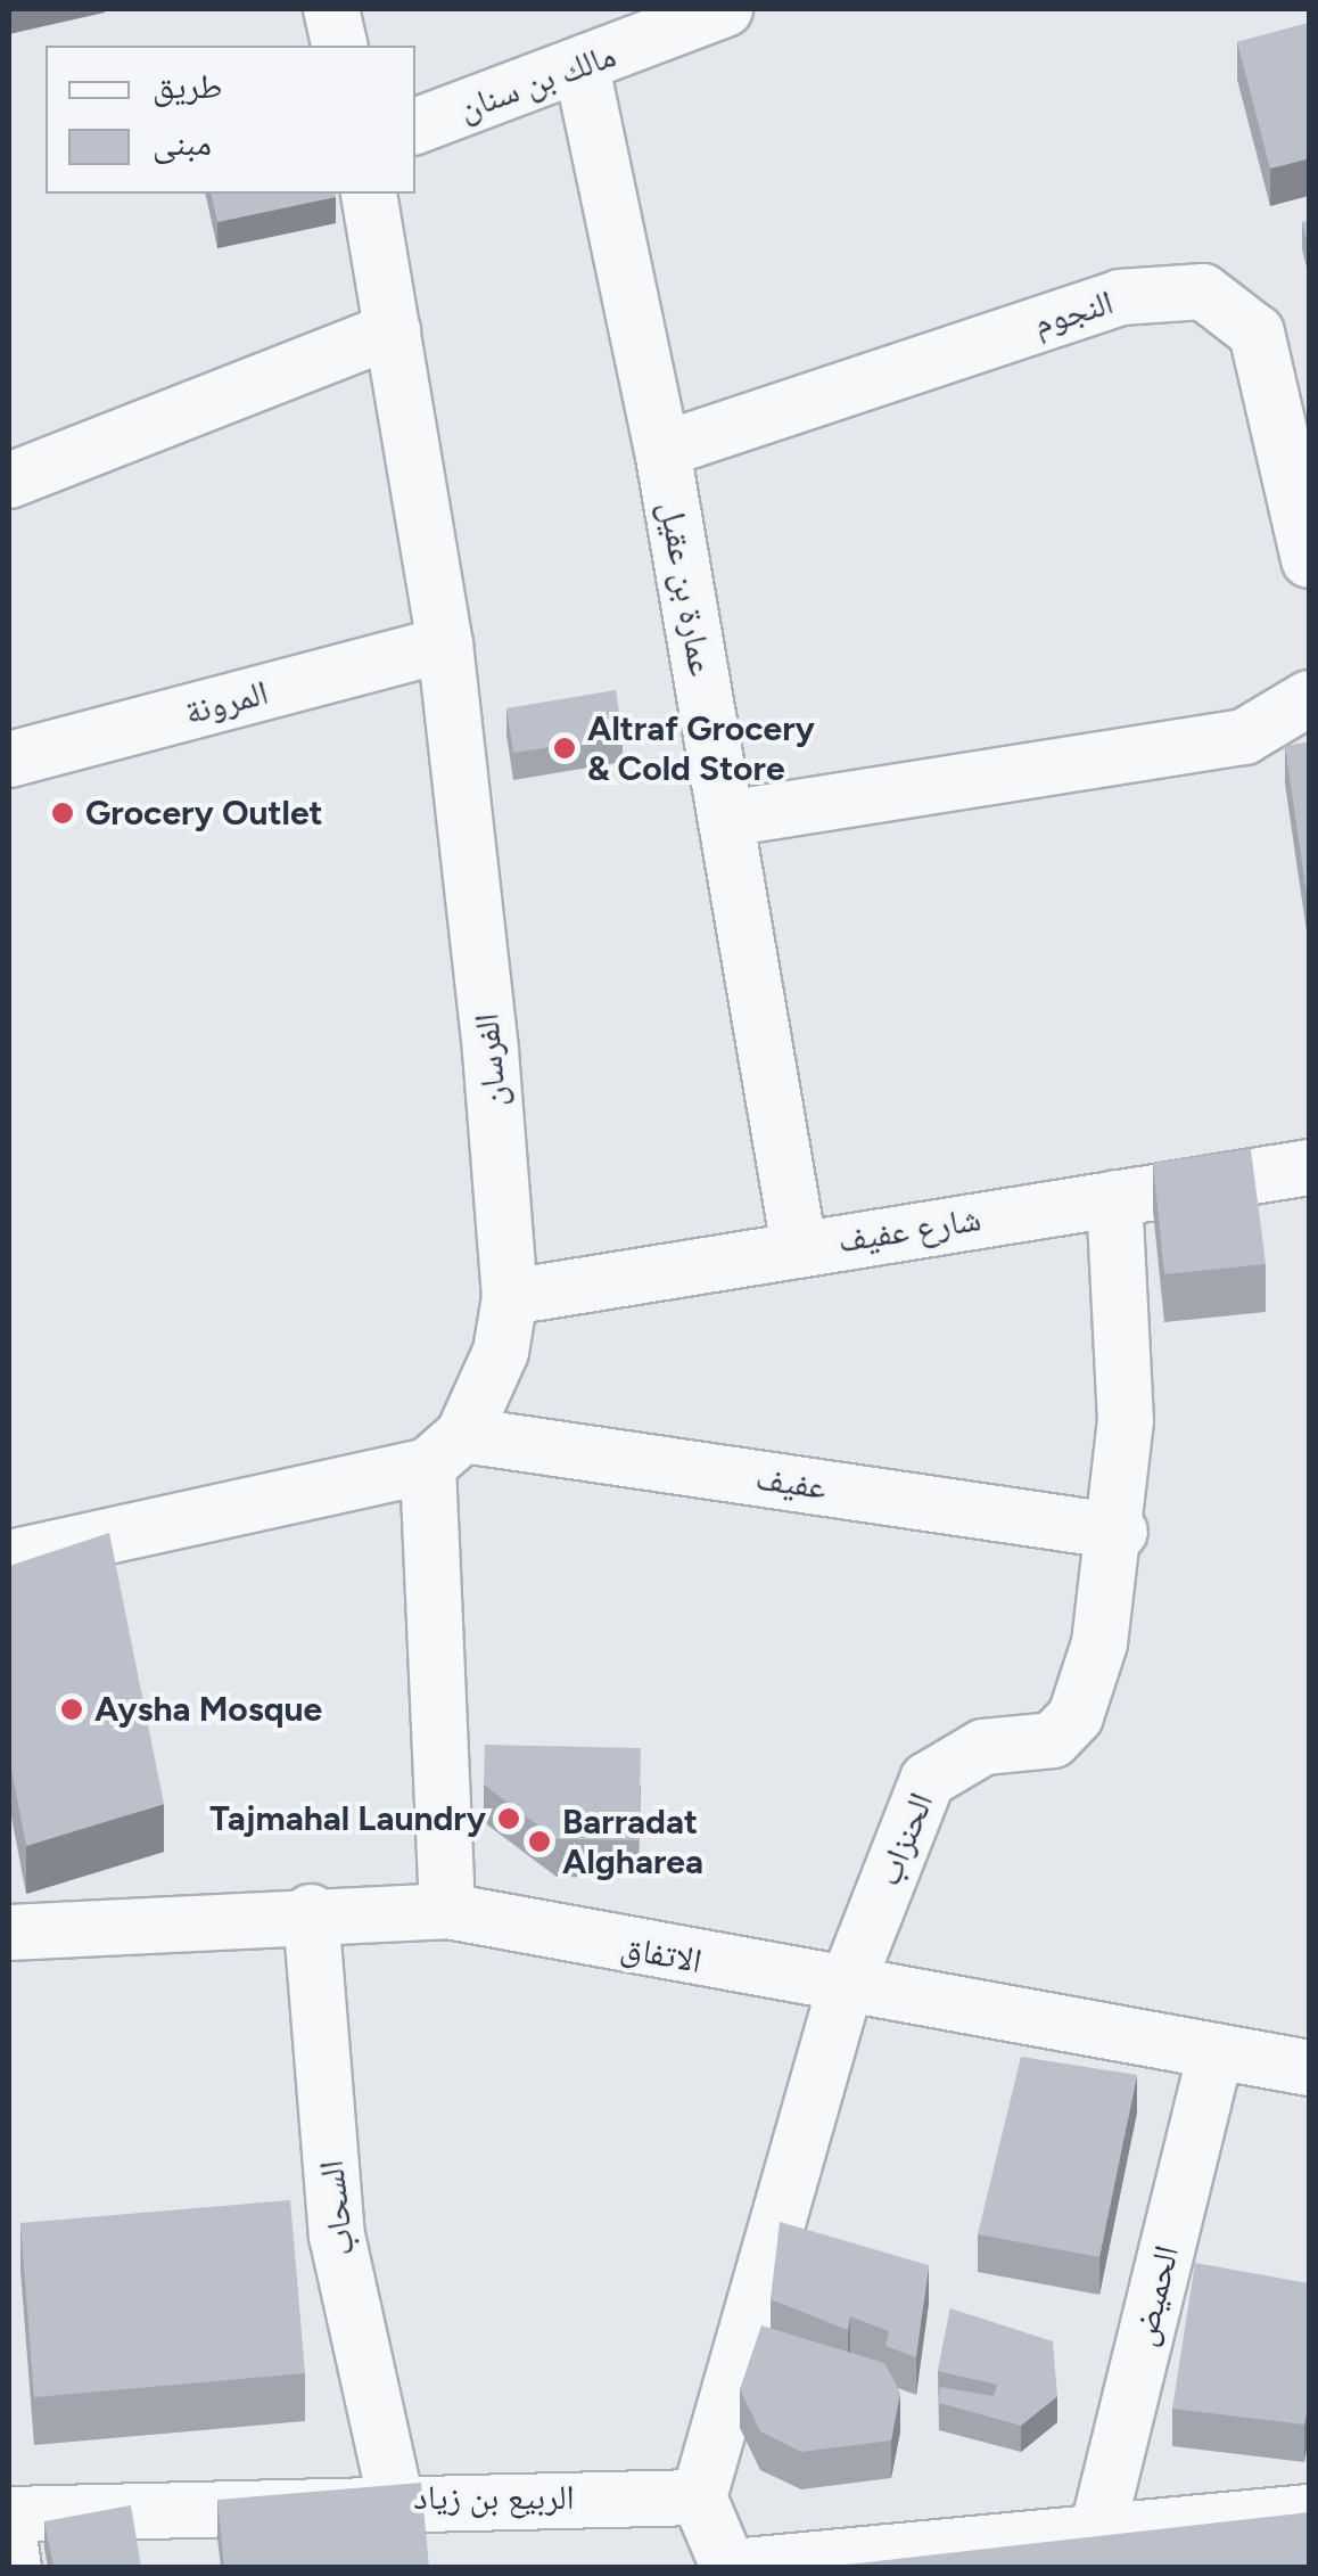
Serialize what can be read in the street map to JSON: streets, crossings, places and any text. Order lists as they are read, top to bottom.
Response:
{
  "streets": {
    "street": [
      "مالك بن سنان",
      "النجوم",
      "عمارة بن عقيل",
      "المرونة",
      "الفرسان",
      "شارع عفيف",
      "عفيف",
      "الحنزاب",
      "الاتفاق",
      "السحاب",
      "الحميض",
      "الربيع بن زياد"
    ]
  },
  "crossings": [
    ["مالك بن سنان", "عمارة بن عقيل"],
    ["النجوم", "عمارة بن عقيل"],
    ["عمارة بن عقيل", "شارع عفيف"],
    ["المرونة", "الفرسان"],
    ["الفرسان", "شارع عفيف"],
    ["الفرسان", "عفيف"],
    ["شارع عفيف", "الحنزاب"],
    ["عفيف", "الحنزاب"],
    ["الحنزاب", "الاتفاق"],
    ["الحنزاب", "الربيع بن زياد"],
    ["الاتفاق", "السحاب"],
    ["الاتفاق", "الحميض"],
    ["السحاب", "الربيع بن زياد"]
  ],
  "places": [
    "Altraf Grocery & Cold Store",
    "Grocery Outlet",
    "Aysha Mosque",
    "Tajmahal Laundry",
    "Barradat Algharea"
  ],
  "legend": ["طريق", "مبنى"]
}
